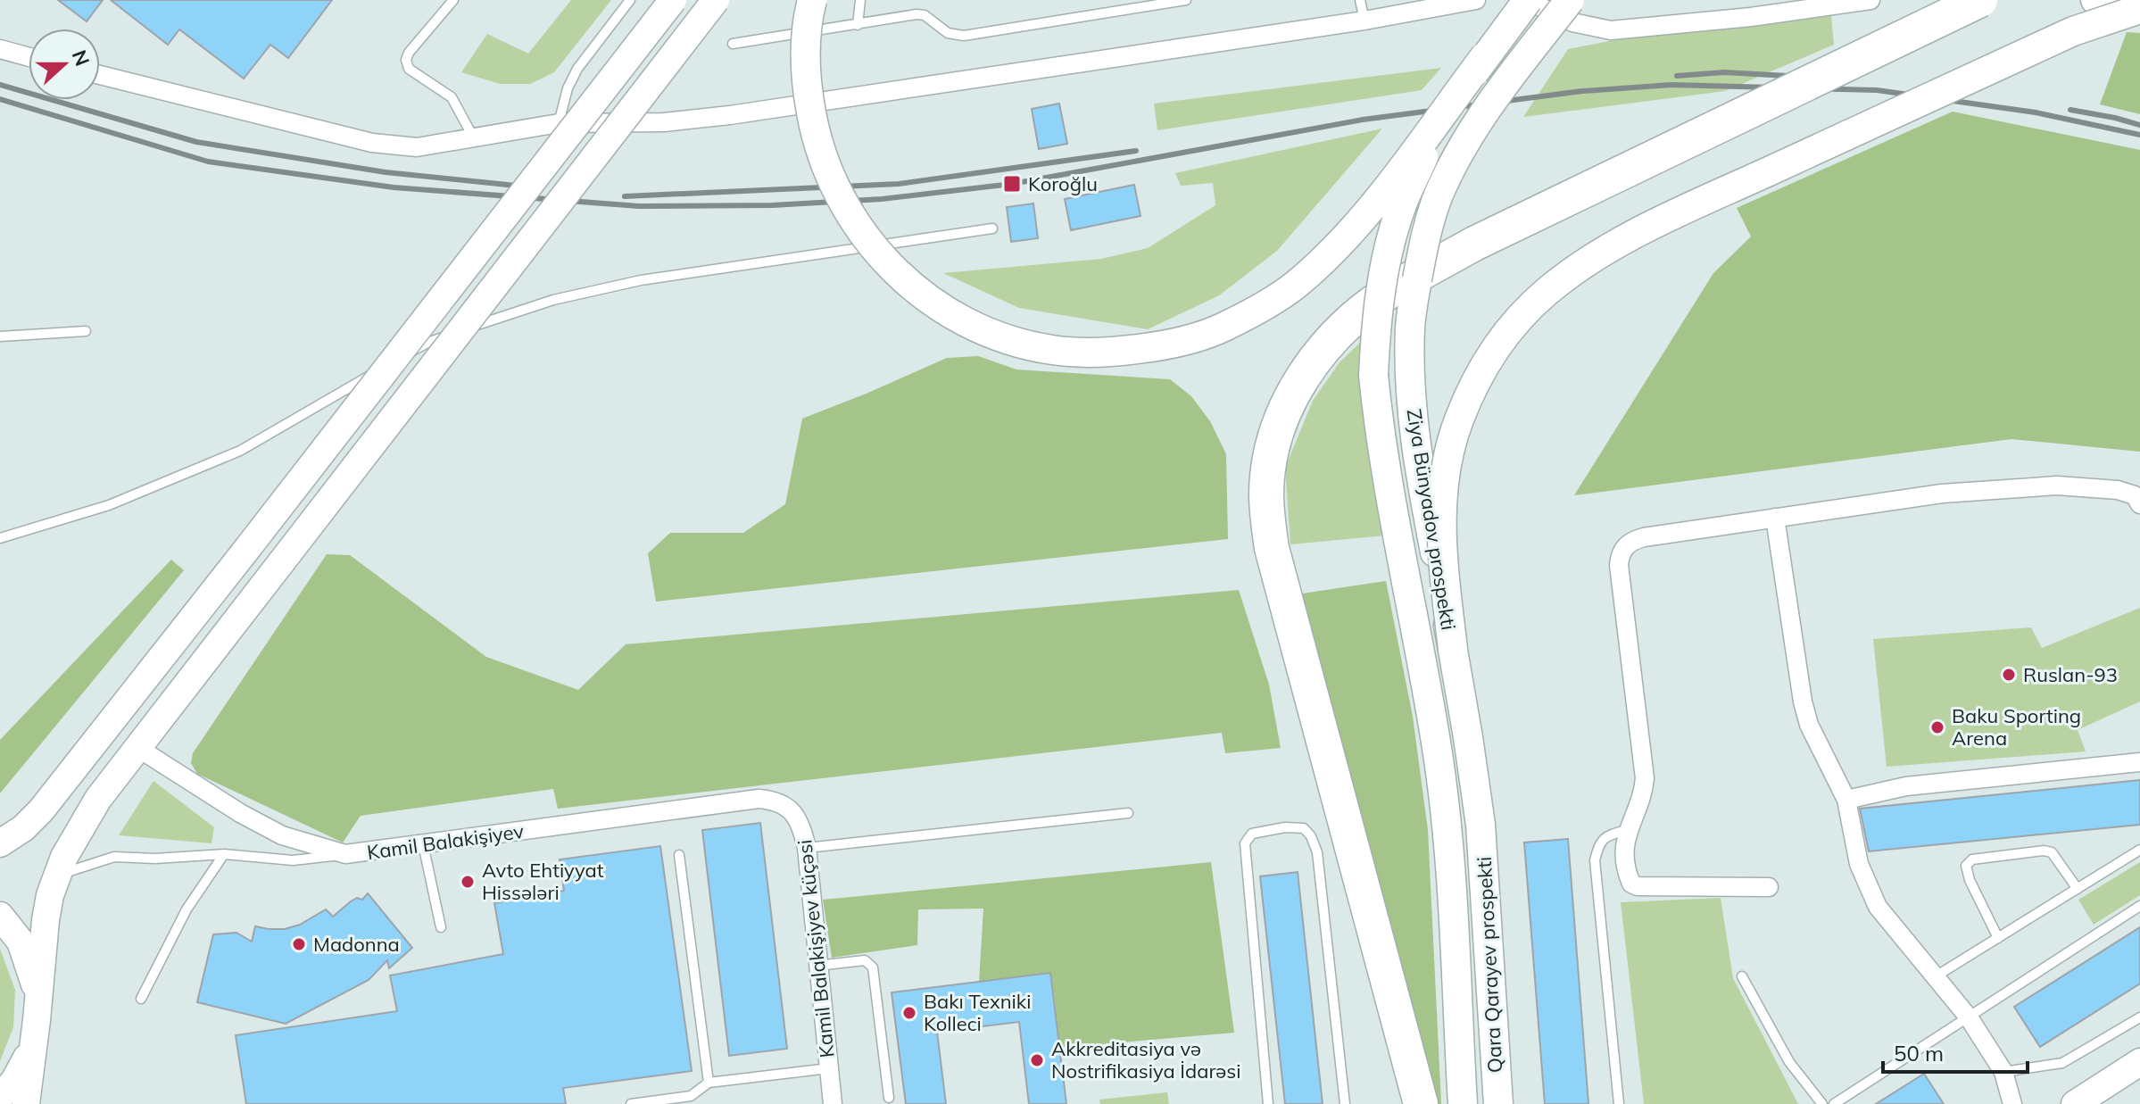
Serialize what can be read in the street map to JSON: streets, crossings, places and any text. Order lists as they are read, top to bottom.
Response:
{
  "streets": {
    "main road": ["Ziya Bünyadov prospekti", "Qara Qarayev prospekti"],
    "street": ["Kamil Balakişiyev", "Kamil Balakişiyev küçəsi"]
  },
  "crossings": [
    ["Ziya Bünyadov prospekti", "Qara Qarayev prospekti"],
    ["Kamil Balakişiyev", "Kamil Balakişiyev küçəsi"]
  ],
  "places": {
    "transit": ["Koroğlu"],
    "other": [
      "Ruslan-93",
      "Baku Sporting Arena",
      "Avto Ehtiyyat Hissәlәri",
      "Madonna",
      "Bakı Texniki Kolleci",
      "Akkreditasiya və Nostrifikasiya İdarəsi"
    ]
  },
  "scale_bar": "50 m",
  "north": "right"
}
